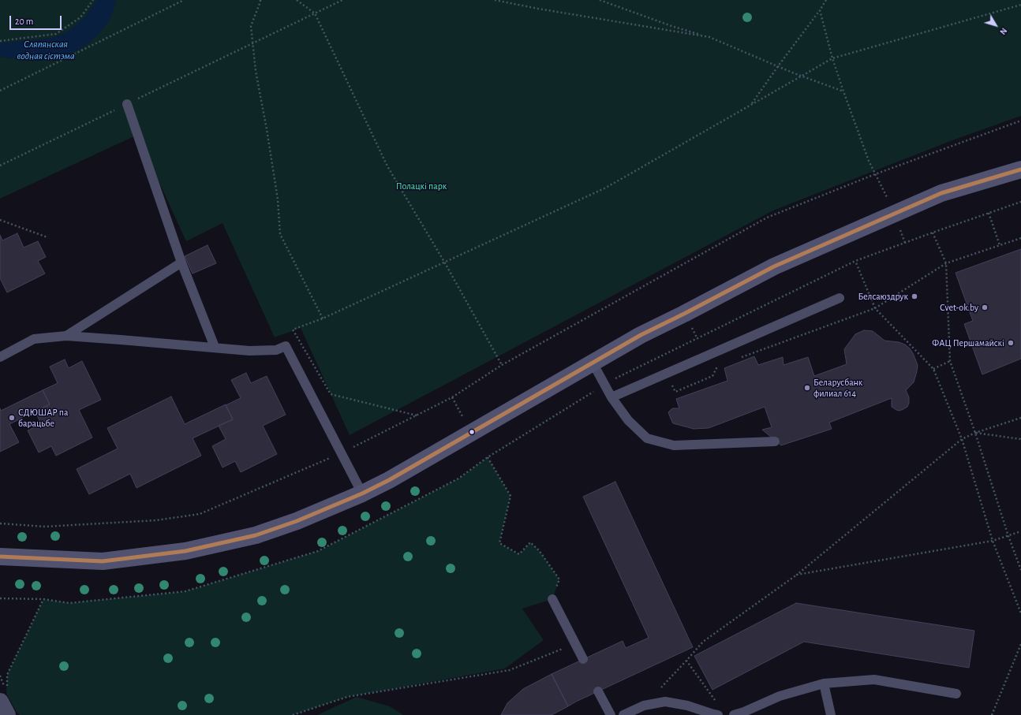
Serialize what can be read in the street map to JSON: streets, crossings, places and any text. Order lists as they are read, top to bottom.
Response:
{
  "water": ["Сляпянская водная сістэма"],
  "parks": ["Полацкі парк"],
  "places": [
    "Белсаюздрук",
    "Cvet-ok.by",
    "ФАЦ Першамайскі",
    "Беларусбанк филиал 614",
    "СДЮШАР па барацьбе"
  ],
  "scale_bar": "20 m",
  "north": "bottom right"
}
